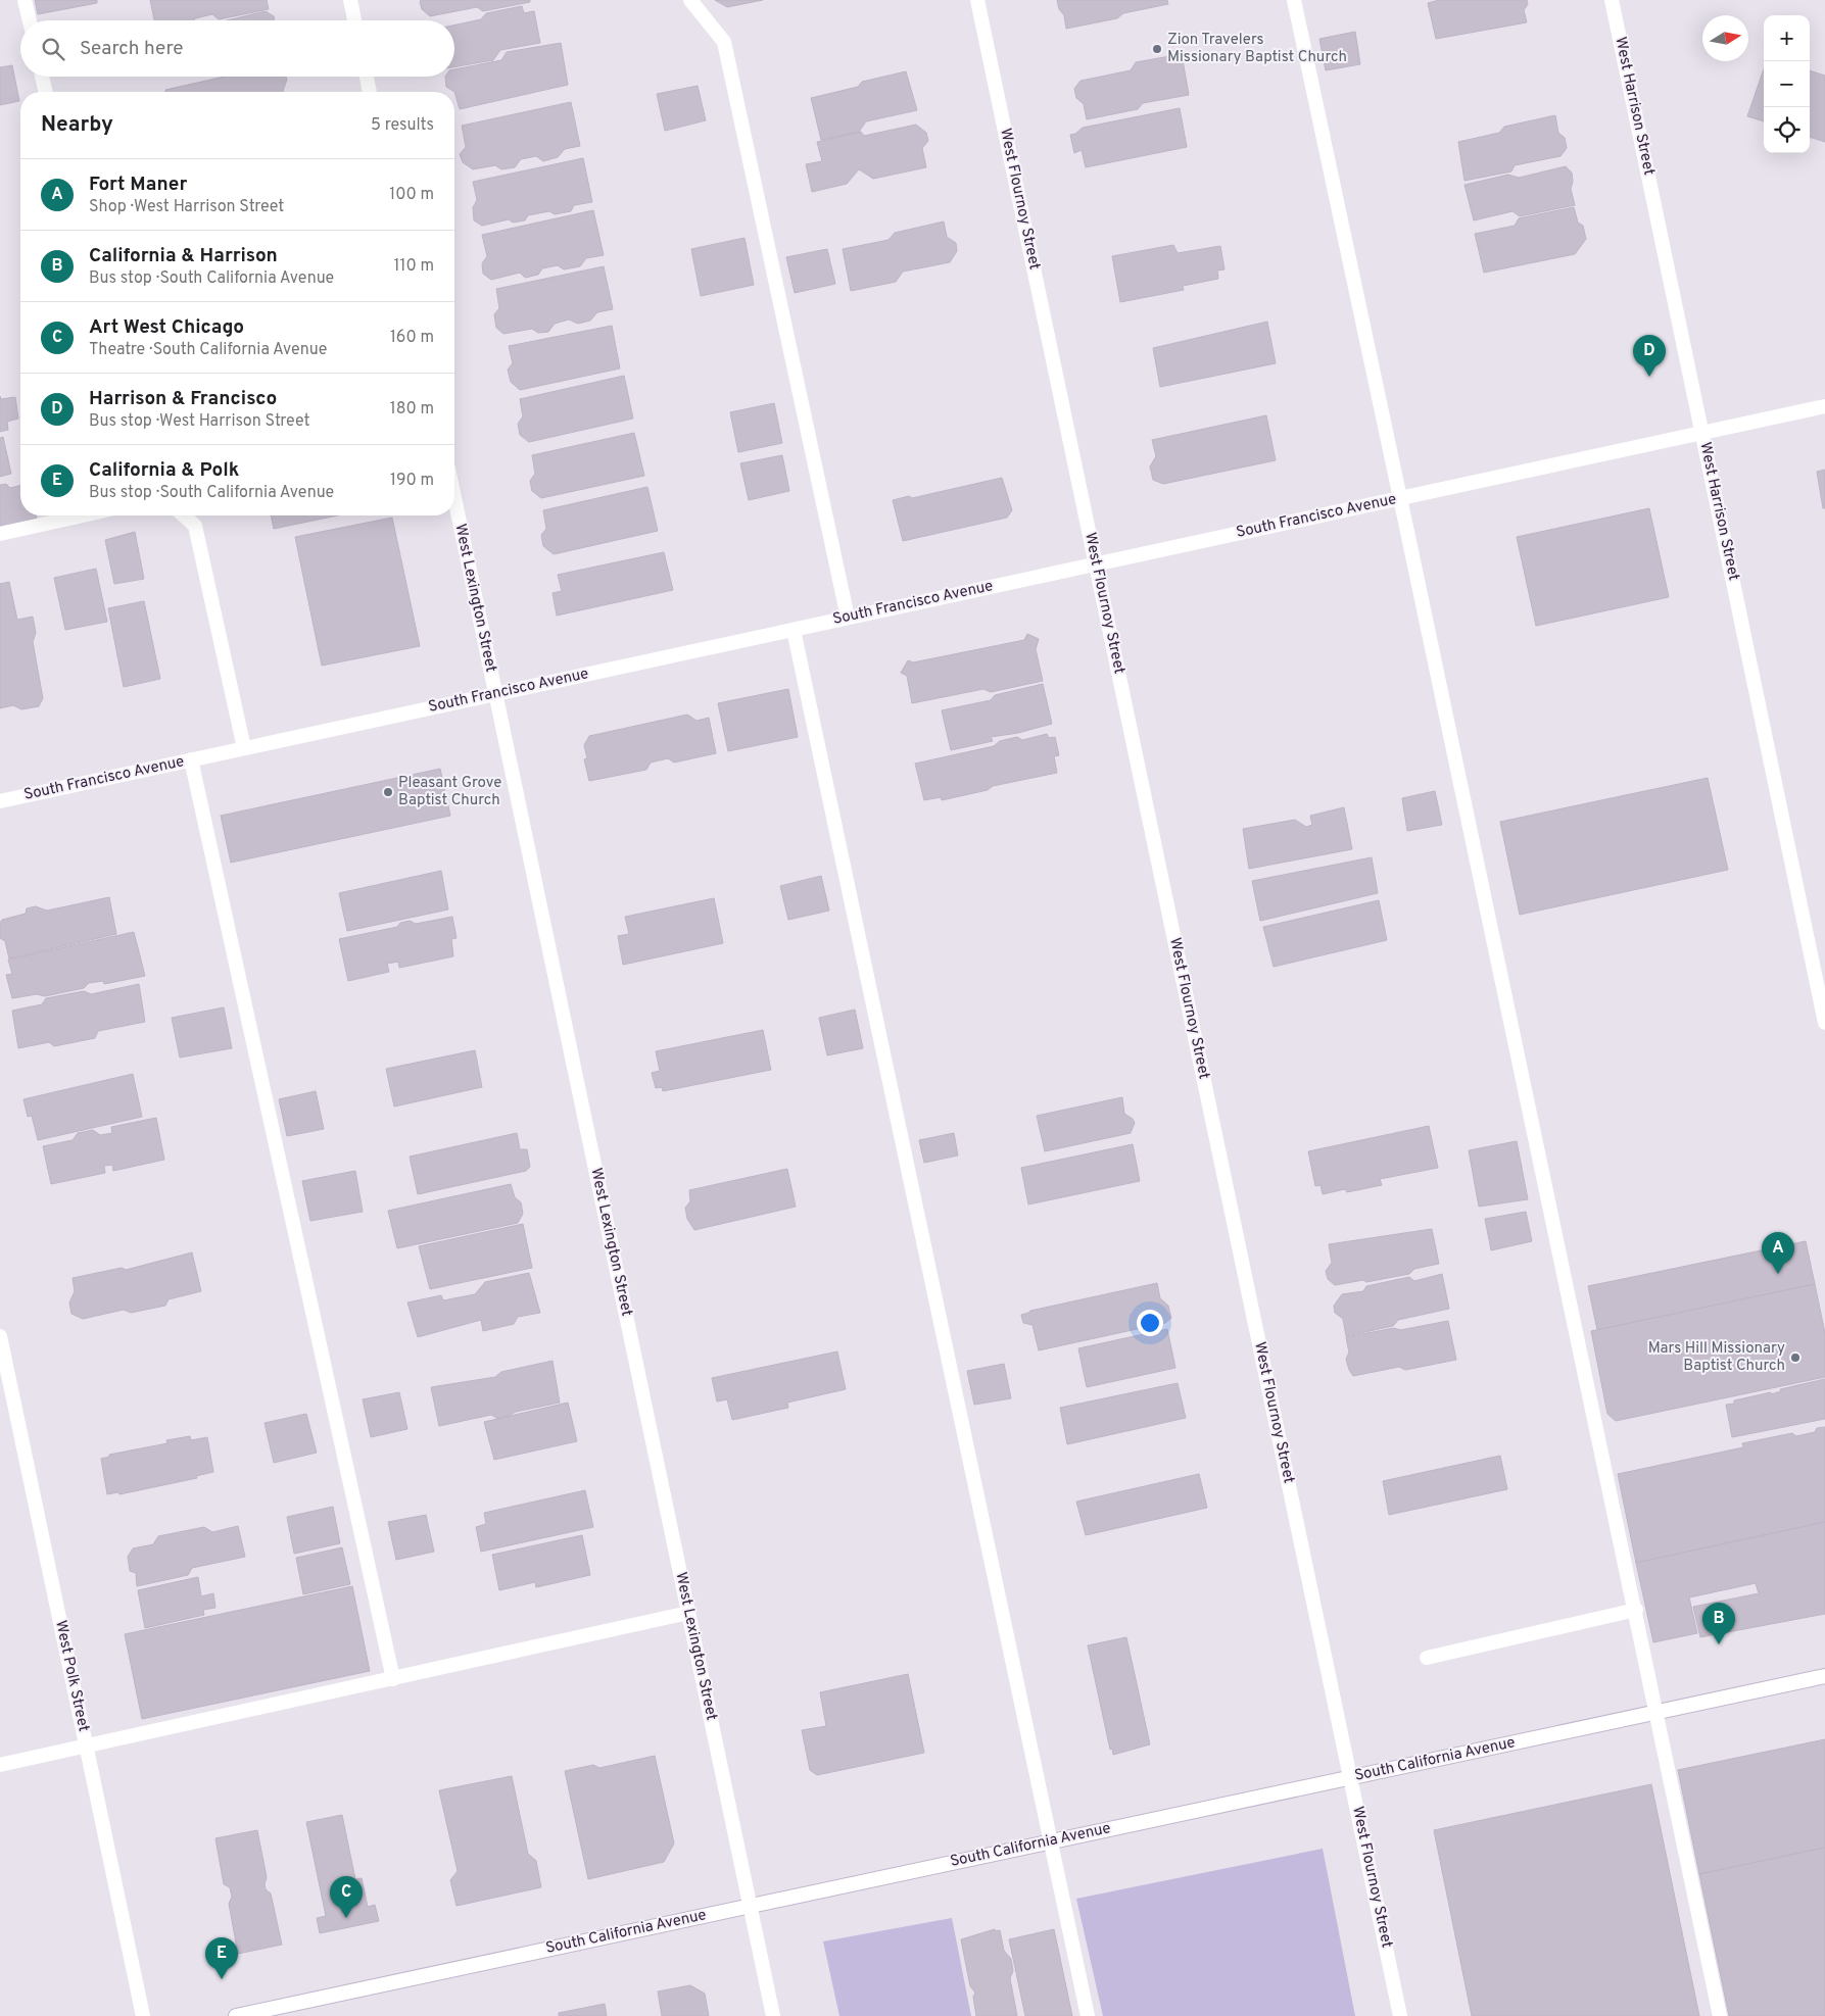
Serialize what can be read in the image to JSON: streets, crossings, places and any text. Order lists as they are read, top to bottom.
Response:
{
  "streets": {
    "street": [
      "West Harrison Street",
      "West Flournoy Street",
      "South Francisco Avenue",
      "West Lexington Street",
      "West Polk Street",
      "South California Avenue"
    ]
  },
  "crossings": [
    ["West Harrison Street", "South Francisco Avenue"],
    ["West Flournoy Street", "South Francisco Avenue"],
    ["West Flournoy Street", "South California Avenue"],
    ["South Francisco Avenue", "West Lexington Street"],
    ["West Lexington Street", "South California Avenue"]
  ],
  "places": ["Zion Travelers Missionary Baptist Church", "Pleasant Grove Baptist Church", "Mars Hill Missionary Baptist Church"],
  "north": "right",
  "page": {
    "map_buttons": ["+", "−"],
    "search": "Search here",
    "heading": ["Nearby", "5 results"],
    "list": [
      {
        "mark": "A",
        "name": "Fort Maner",
        "note": "Shop · West Harrison Street",
        "value": "100 m"
      },
      {
        "mark": "B",
        "name": "California & Harrison",
        "note": "Bus stop · South California Avenue",
        "value": "110 m"
      },
      {
        "mark": "C",
        "name": "Art West Chicago",
        "note": "Theatre · South California Avenue",
        "value": "160 m"
      },
      {
        "mark": "D",
        "name": "Harrison & Francisco",
        "note": "Bus stop · West Harrison Street",
        "value": "180 m"
      },
      {
        "mark": "E",
        "name": "California & Polk",
        "note": "Bus stop · South California Avenue",
        "value": "190 m"
      }
    ],
    "pins": [
      "D",
      "A",
      "B",
      "C",
      "E"
    ]
  }
}
